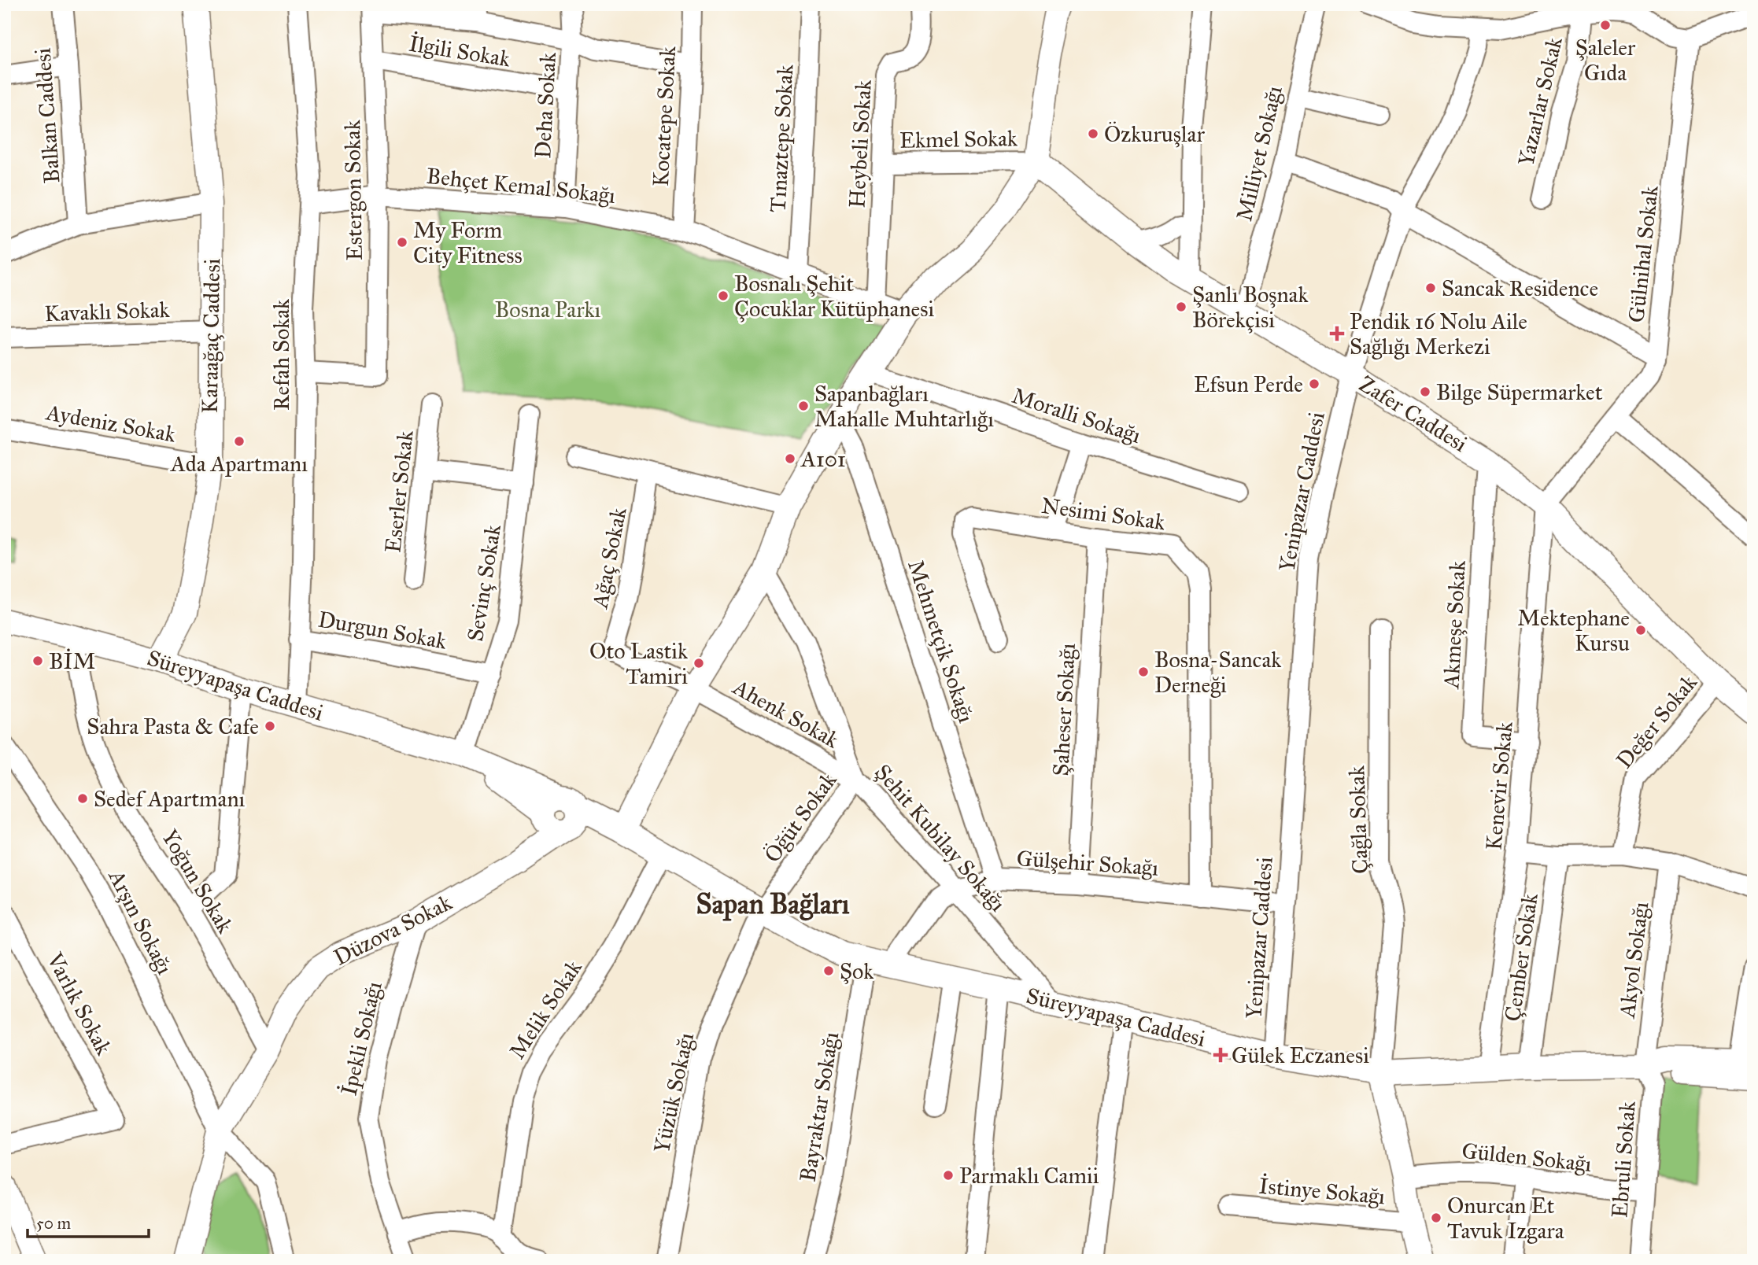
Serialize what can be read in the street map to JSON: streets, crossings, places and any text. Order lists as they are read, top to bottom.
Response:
{
  "streets": {
    "street": [
      "İlgili Sokak",
      "Yazarlar Sokak",
      "Deha Sokak",
      "Balkan Caddesi",
      "Kocatepe Sokak",
      "Tınaztepe Sokak",
      "Ekmel Sokak",
      "Heybeli Sokak",
      "Milliyet Sokağı",
      "Behçet Kemal Sokağı",
      "Estergon Sokak",
      "Gülnihal Sokak",
      "Kavaklı Sokak",
      "Karaağaç Caddesi",
      "Refah Sokak",
      "Zafer Caddesi",
      "Moralli Sokağı",
      "Aydeniz Sokak",
      "Eserler Sokak",
      "Yenipazar Caddesi",
      "Nesimi Sokak",
      "Ağaç Sokak",
      "Sevinç Sokak",
      "Akmeşe Sokak",
      "Durgun Sokak",
      "Mehmetçik Sokağı",
      "Süreyyapaşa Caddesi",
      "Şaheser Sokağı",
      "Ahenk Sokak",
      "Değer Sokak",
      "Kenevir Sokak",
      "Öğüt Sokak",
      "Çağla Sokak",
      "Şehit Kubilay Sokağı",
      "Gülşehir Sokağı",
      "Yoğun Sokak",
      "Arşın Sokağı",
      "Düzova Sokak",
      "Çember Sokak",
      "Akyol Sokağı",
      "Varlık Sokak",
      "Melik Sokak",
      "İpekli Sokağı",
      "Yüzük Sokağı",
      "Bayraktar Sokağı",
      "Gülden Sokağı",
      "Ebruli Sokak",
      "İstinye Sokağı"
    ]
  },
  "crossings": [
    ["İlgili Sokak", "Deha Sokak"],
    ["İlgili Sokak", "Estergon Sokak"],
    ["Deha Sokak", "Behçet Kemal Sokağı"],
    ["Kocatepe Sokak", "Behçet Kemal Sokağı"],
    ["Tınaztepe Sokak", "Behçet Kemal Sokağı"],
    ["Ekmel Sokak", "Heybeli Sokak"],
    ["Ekmel Sokak", "Zafer Caddesi"],
    ["Heybeli Sokak", "Behçet Kemal Sokağı"],
    ["Milliyet Sokağı", "Zafer Caddesi"],
    ["Behçet Kemal Sokağı", "Estergon Sokak"],
    ["Behçet Kemal Sokağı", "Refah Sokak"],
    ["Estergon Sokak", "Refah Sokak"],
    ["Gülnihal Sokak", "Zafer Caddesi"],
    ["Gülnihal Sokak", "Kenevir Sokak"],
    ["Kavaklı Sokak", "Karaağaç Caddesi"],
    ["Karaağaç Caddesi", "Aydeniz Sokak"],
    ["Karaağaç Caddesi", "Süreyyapaşa Caddesi"],
    ["Refah Sokak", "Durgun Sokak"],
    ["Refah Sokak", "Süreyyapaşa Caddesi"],
    ["Zafer Caddesi", "Yenipazar Caddesi"],
    ["Zafer Caddesi", "Akmeşe Sokak"],
    ["Zafer Caddesi", "Değer Sokak"],
    ["Zafer Caddesi", "Kenevir Sokak"],
    ["Yenipazar Caddesi", "Süreyyapaşa Caddesi"],
    ["Yenipazar Caddesi", "Gülşehir Sokağı"],
    ["Nesimi Sokak", "Şaheser Sokağı"],
    ["Nesimi Sokak", "Gülşehir Sokağı"],
    ["Ağaç Sokak", "Ahenk Sokak"],
    ["Sevinç Sokak", "Durgun Sokak"],
    ["Sevinç Sokak", "Süreyyapaşa Caddesi"],
    ["Akmeşe Sokak", "Kenevir Sokak"],
    ["Mehmetçik Sokağı", "Gülşehir Sokağı"],
    ["Süreyyapaşa Caddesi", "Kenevir Sokak"],
    ["Süreyyapaşa Caddesi", "Öğüt Sokak"],
    ["Süreyyapaşa Caddesi", "Çağla Sokak"],
    ["Süreyyapaşa Caddesi", "Şehit Kubilay Sokağı"],
    ["Süreyyapaşa Caddesi", "Yoğun Sokak"],
    ["Süreyyapaşa Caddesi", "Düzova Sokak"],
    ["Süreyyapaşa Caddesi", "Çember Sokak"],
    ["Süreyyapaşa Caddesi", "Akyol Sokağı"],
    ["Süreyyapaşa Caddesi", "Melik Sokak"],
    ["Süreyyapaşa Caddesi", "Yüzük Sokağı"],
    ["Süreyyapaşa Caddesi", "Bayraktar Sokağı"],
    ["Süreyyapaşa Caddesi", "Ebruli Sokak"],
    ["Şaheser Sokağı", "Gülşehir Sokağı"],
    ["Ahenk Sokak", "Öğüt Sokak"],
    ["Ahenk Sokak", "Şehit Kubilay Sokağı"],
    ["Öğüt Sokak", "Şehit Kubilay Sokağı"],
    ["Öğüt Sokak", "Yüzük Sokağı"],
    ["Şehit Kubilay Sokağı", "Gülşehir Sokağı"],
    ["Yoğun Sokak", "Düzova Sokak"],
    ["Arşın Sokağı", "Düzova Sokak"],
    ["Düzova Sokak", "İpekli Sokağı"],
    ["Akyol Sokağı", "Ebruli Sokak"],
    ["Gülden Sokağı", "Ebruli Sokak"]
  ],
  "districts": ["Sapan Bağları"],
  "parks": ["Bosna Parkı"],
  "places": {
    "other": [
      "Şaleler Gıda",
      "Özkuruşlar",
      "My Form City Fitness",
      "Sancak Residence",
      "Bosnalı Şehit Çocuklar Kütüphanesi",
      "Şanlı Boşnak Börekçisi",
      "Efsun Perde",
      "Bilge Süpermarket",
      "Sapanbağları Mahalle Muhtarlığı",
      "Ada Apartmanı",
      "A101",
      "Mektephane Kursu",
      "BİM",
      "Oto Lastik Tamiri",
      "Bosna-Sancak Derneği",
      "Sahra Pasta & Cafe",
      "Sedef Apartmanı",
      "Şok",
      "Parmaklı Camii",
      "Onurcan Et Tavuk Izgara"
    ],
    "health": ["Pendik 16 Nolu Aile Sağlığı Merkezi", "Gülek Eczanesi"]
  },
  "scale_bar": "50 m"
}
